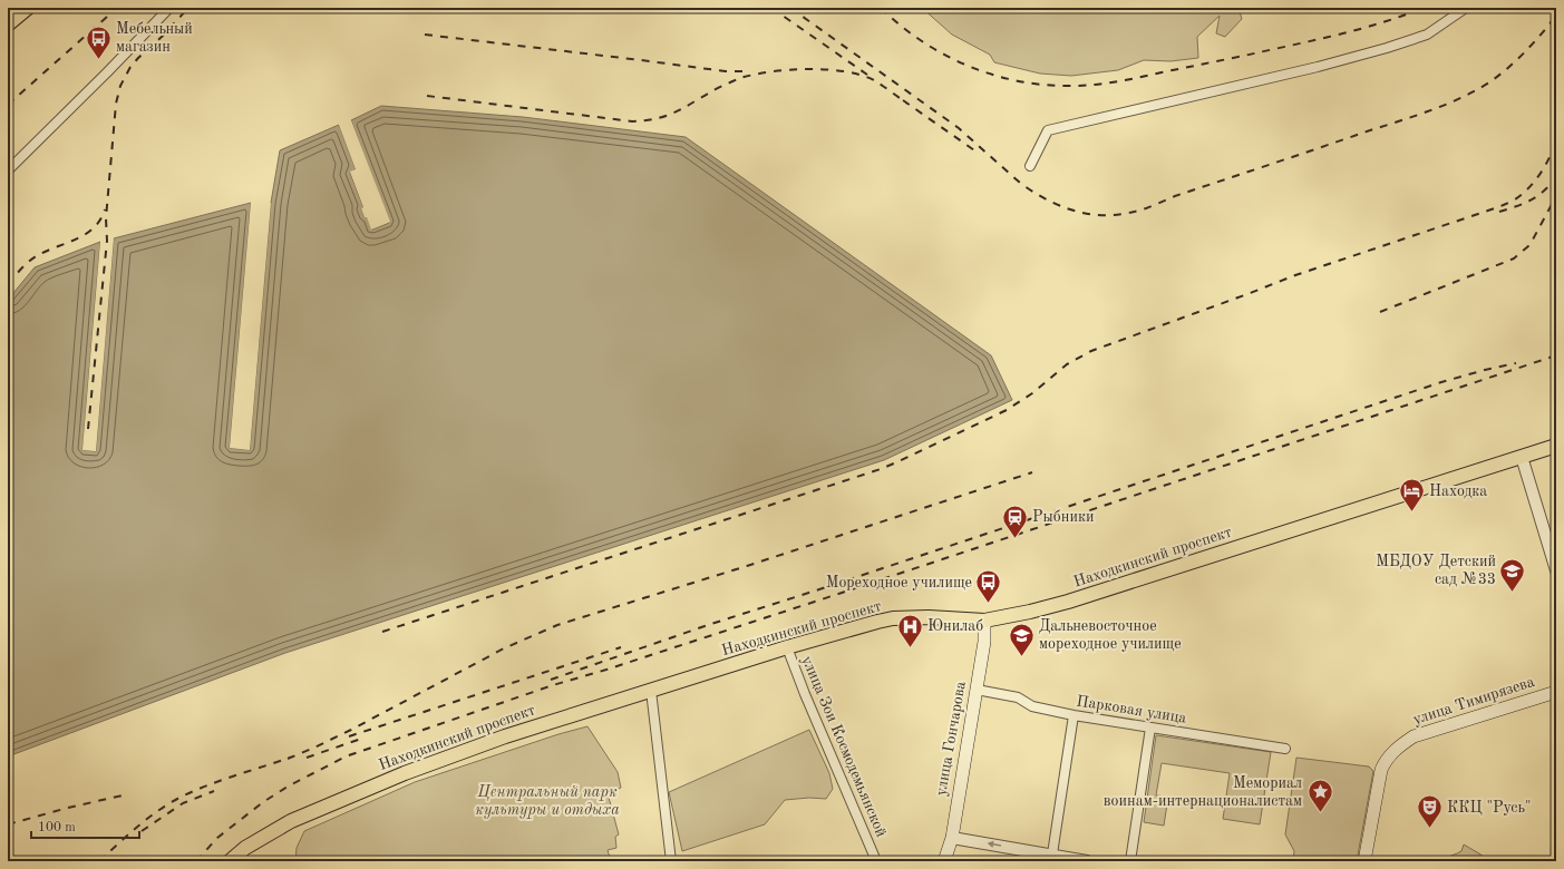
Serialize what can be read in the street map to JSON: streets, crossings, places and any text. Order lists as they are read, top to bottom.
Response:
{
  "streets": {
    "main road": ["Находкинский проспект", "улица Тимирязева", "улица Гончарова"],
    "street": ["Парковая улица", "улица Зои Космодемьянской"]
  },
  "crossings": [
    ["Находкинский проспект", "улица Гончарова"],
    ["Находкинский проспект", "улица Зои Космодемьянской"],
    ["Парковая улица", "улица Гончарова"]
  ],
  "parks": ["Центральный парк культуры и отдыха"],
  "places": {
    "bus stop": ["Мебельный магазин", "Мореходное училище"],
    "hotel": ["Находка"],
    "station": ["Рыбники"],
    "school or university": ["МБДОУ Детский сад №33", "Дальневосточное мореходное училище"],
    "hospital": ["Юнилаб"],
    "place": ["Мемориал воинам-интернационалистам"],
    "theatre": ["ККЦ \"Русь\""]
  },
  "scale_bar": "100 m"
}
